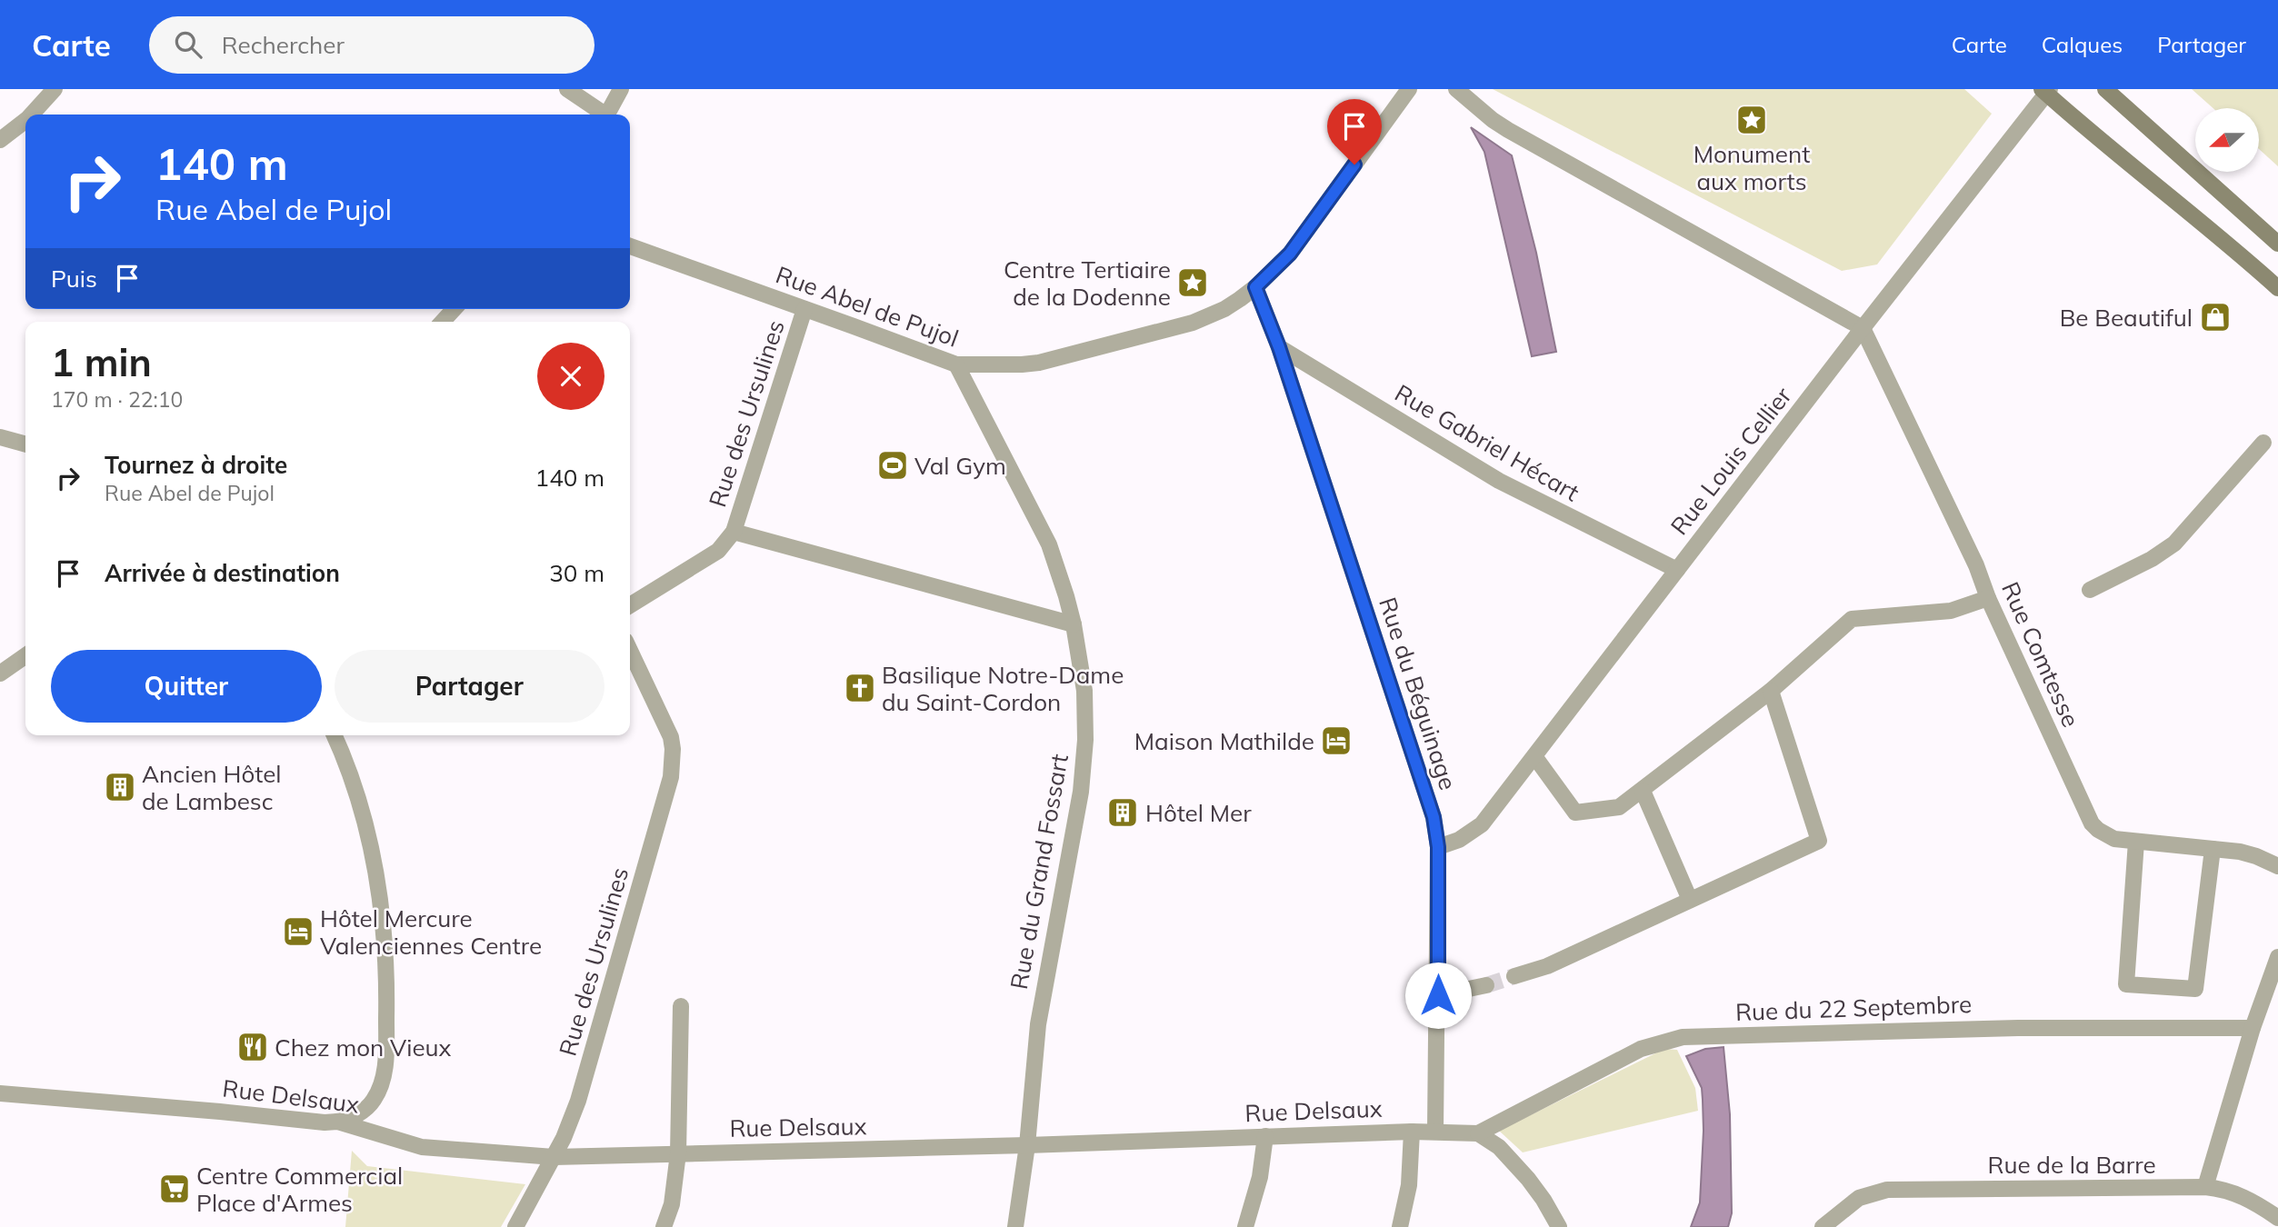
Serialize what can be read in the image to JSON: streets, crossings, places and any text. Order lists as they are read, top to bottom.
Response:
{
  "streets": {
    "street": [
      "Rue Abel de Pujol",
      "Rue des Ursulines",
      "Rue Gabriel Hécart",
      "Rue Louis Cellier",
      "Rue Comtesse",
      "Rue du Béguinage",
      "Rue du Grand Fossart",
      "Rue du 22 Septembre",
      "Rue Delsaux",
      "Rue de la Barre"
    ]
  },
  "crossings": [
    ["Rue Abel de Pujol", "Rue des Ursulines"],
    ["Rue Abel de Pujol", "Rue du Béguinage"],
    ["Rue Abel de Pujol", "Rue du Grand Fossart"],
    ["Rue des Ursulines", "Rue Delsaux"],
    ["Rue Gabriel Hécart", "Rue Louis Cellier"],
    ["Rue Gabriel Hécart", "Rue du Béguinage"],
    ["Rue Louis Cellier", "Rue Comtesse"],
    ["Rue Louis Cellier", "Rue du Béguinage"],
    ["Rue du Béguinage", "Rue Delsaux"],
    ["Rue du Grand Fossart", "Rue Delsaux"],
    ["Rue du 22 Septembre", "Rue Delsaux"]
  ],
  "places": {
    "place": ["Monument aux morts", "Centre Tertiaire de la Dodenne"],
    "shop": ["Be Beautiful"],
    "sports": ["Val Gym"],
    "church": ["Basilique Notre-Dame du Saint-Cordon"],
    "hotel": ["Maison Mathilde", "Hôtel Mercure Valenciennes Centre"],
    "building": ["Ancien Hôtel de Lambesc", "Hôtel Mer"],
    "restaurant": ["Chez mon Vieux"],
    "supermarket": ["Centre Commercial Place d'Armes"]
  },
  "north": "left",
  "page": {
    "header": "Carte",
    "search": "Rechercher",
    "nav": ["Carte", "Calques", "Partager"],
    "turn": ["140 m", "Rue Abel de Pujol"],
    "then": "Puis",
    "heading": ["1 min", "170 m · 22:10"],
    "list": [
      {
        "name": "Tournez à droite",
        "note": "Rue Abel de Pujol",
        "value": "140 m"
      },
      {
        "name": "Arrivée à destination",
        "value": "30 m"
      }
    ],
    "buttons": ["Quitter", "Partager"]
  }
}
